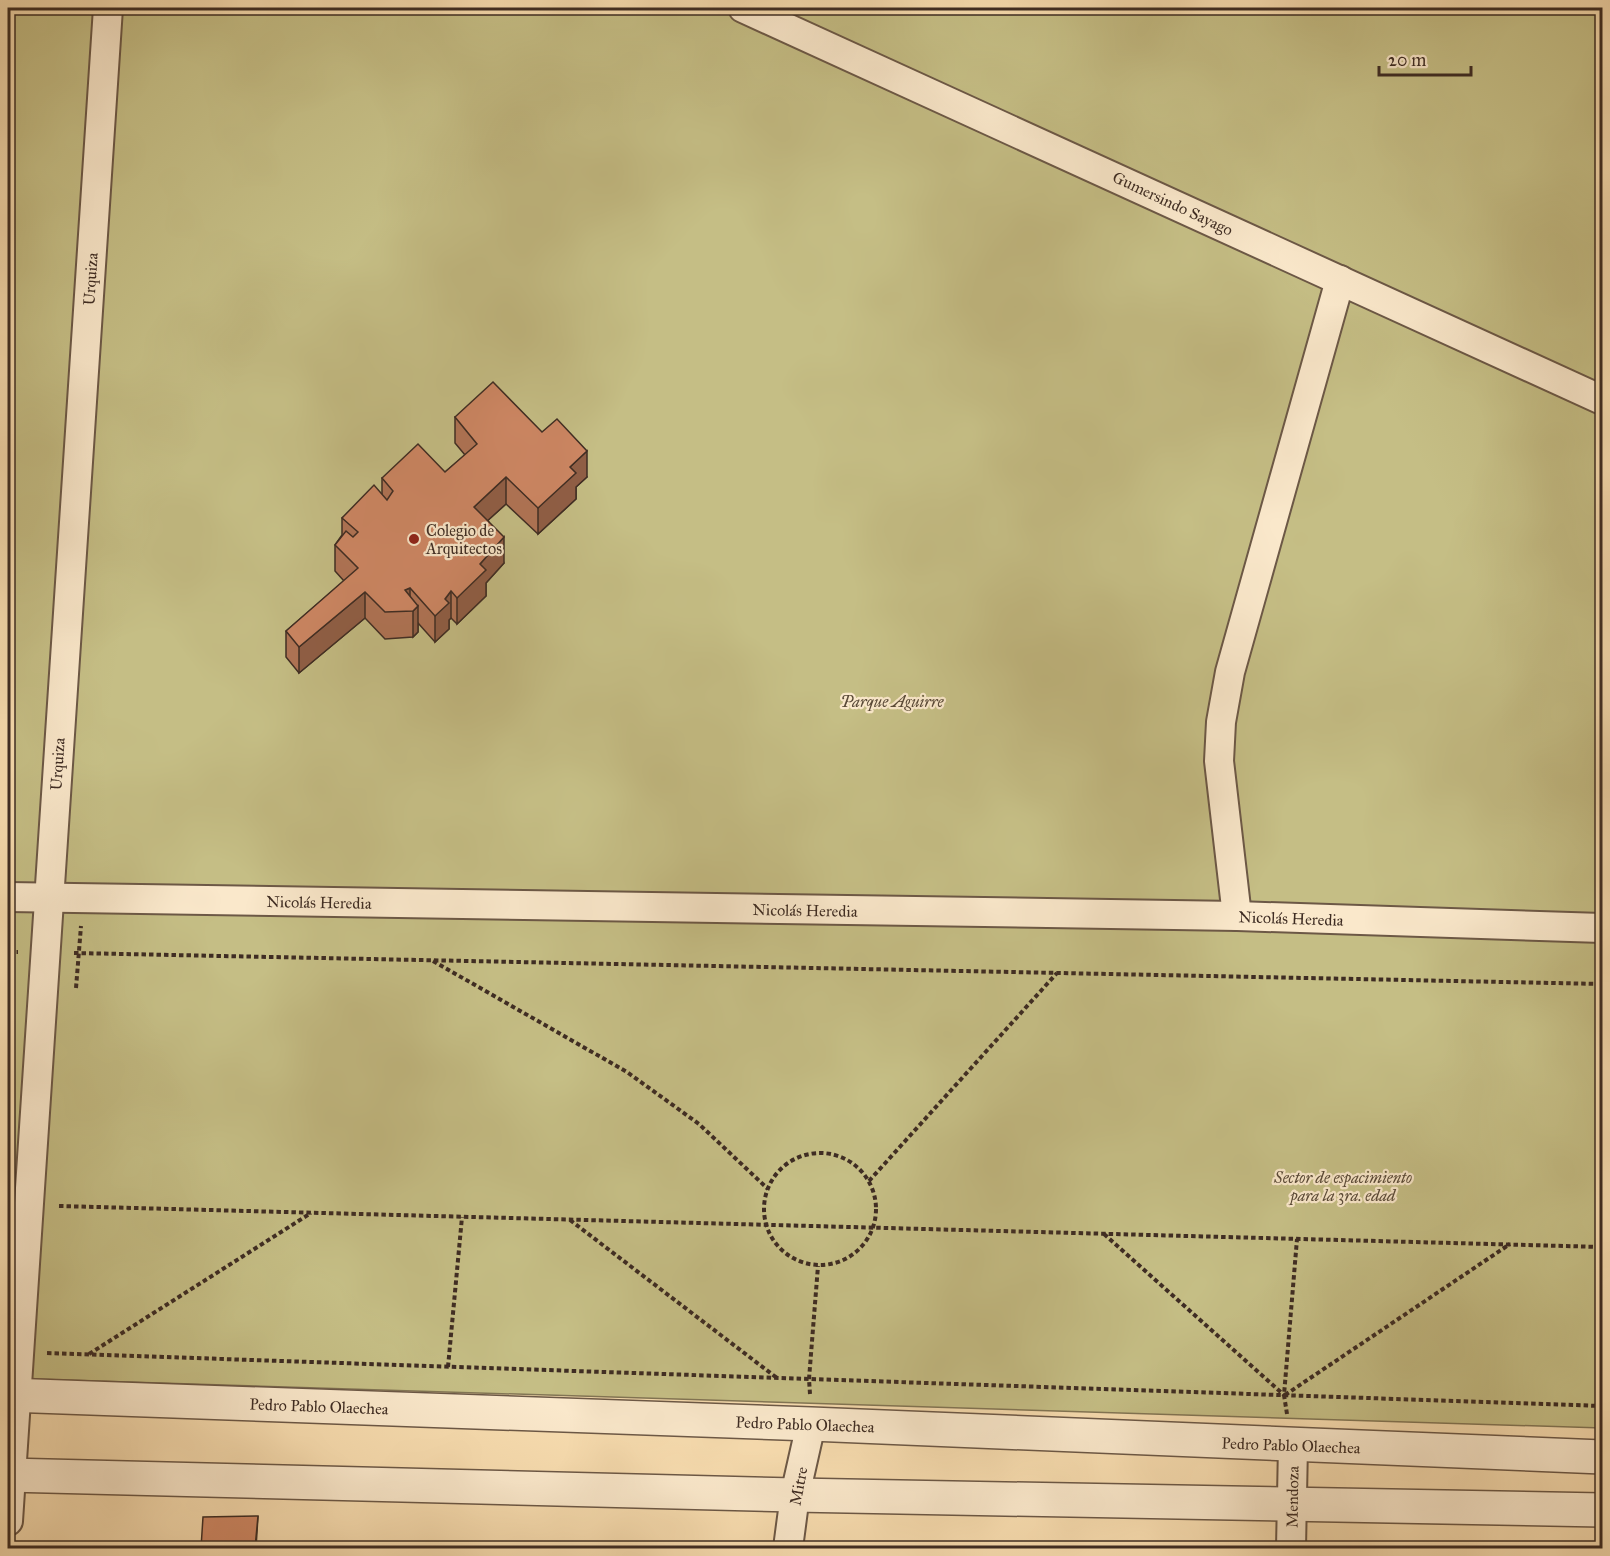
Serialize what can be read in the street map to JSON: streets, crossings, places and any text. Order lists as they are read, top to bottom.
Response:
{
  "streets": {
    "street": [
      "Gumersindo Sayago",
      "Urquiza",
      "Nicolás Heredia",
      "Pedro Pablo Olaechea",
      "Mitre",
      "Mendoza"
    ]
  },
  "crossings": [
    ["Urquiza", "Nicolás Heredia"],
    ["Urquiza", "Pedro Pablo Olaechea"],
    ["Pedro Pablo Olaechea", "Mitre"],
    ["Pedro Pablo Olaechea", "Mendoza"]
  ],
  "parks": ["Parque Aguirre", "Sector de espacimiento para la 3ra. edad"],
  "places": ["Colegio de Arquitectos"],
  "scale_bar": "20 m"
}
